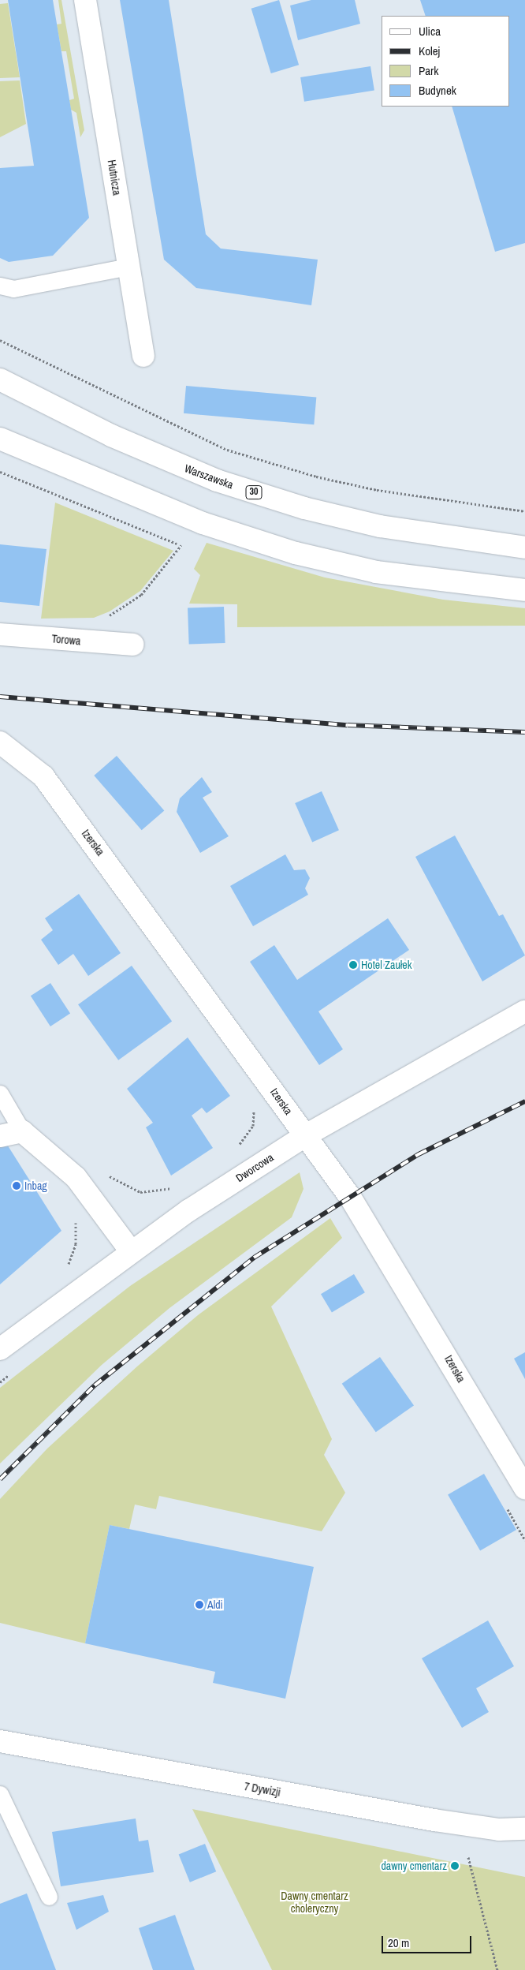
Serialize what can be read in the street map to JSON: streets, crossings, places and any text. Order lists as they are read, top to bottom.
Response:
{
  "streets": {
    "street": [
      "Hutnicza",
      "Warszawska",
      "30",
      "Torowa",
      "Izerska",
      "Dworcowa",
      "7 Dywizji"
    ]
  },
  "crossings": [
    ["Izerska", "Dworcowa"]
  ],
  "parks": ["Dawny cmentarz choleryczny"],
  "places": [
    "Hotel Zaułek",
    "Inbag",
    "Aldi",
    "dawny cmentarz"
  ],
  "legend": [
    "Ulica",
    "Kolej",
    "Park",
    "Budynek"
  ],
  "scale_bar": "20 m"
}
